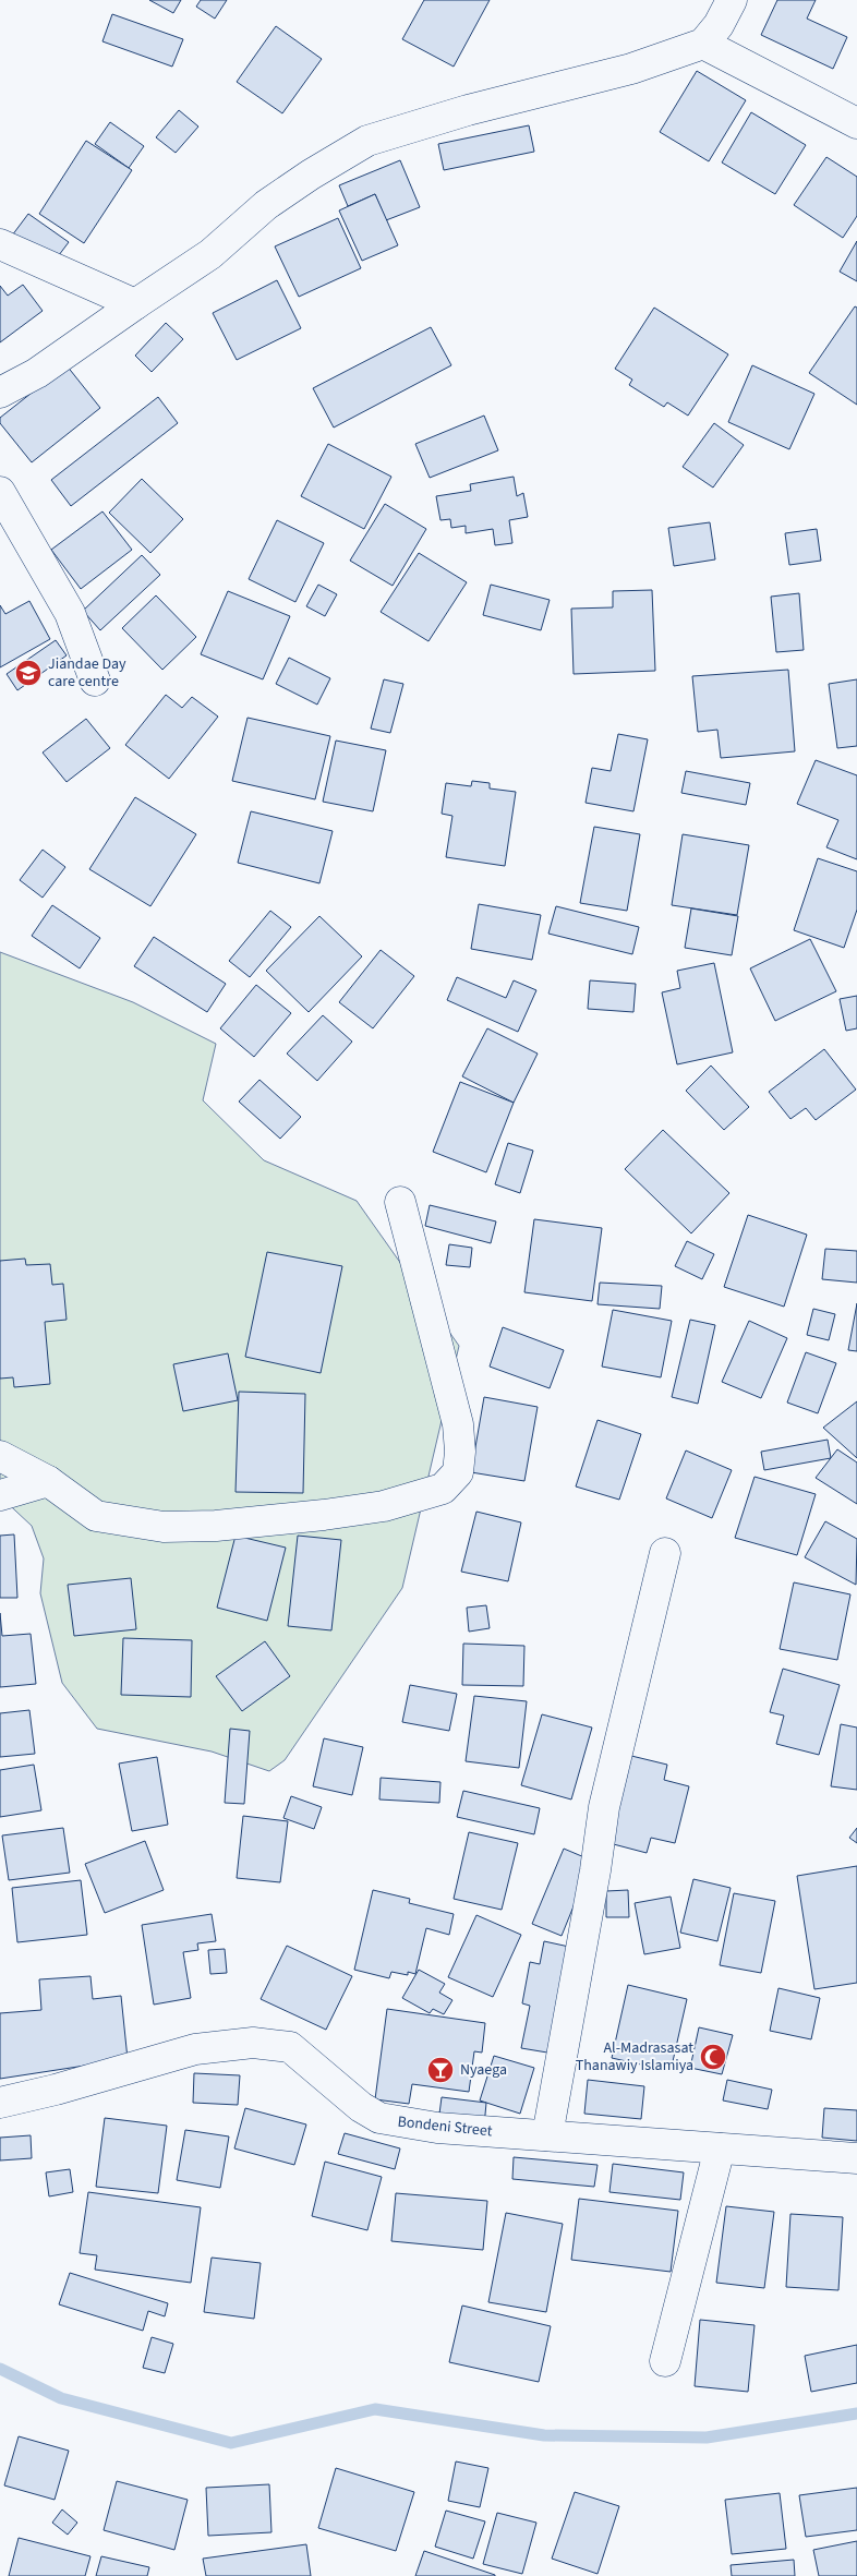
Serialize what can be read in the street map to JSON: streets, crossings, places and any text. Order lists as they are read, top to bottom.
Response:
{
  "streets": {
    "street": ["Bondeni Street"]
  },
  "places": {
    "school or university": ["Jiandae Day care centre"],
    "mosque": ["Al-Madrasasat Thanawiy Islamiya"],
    "bar": ["Nyaega"]
  }
}
